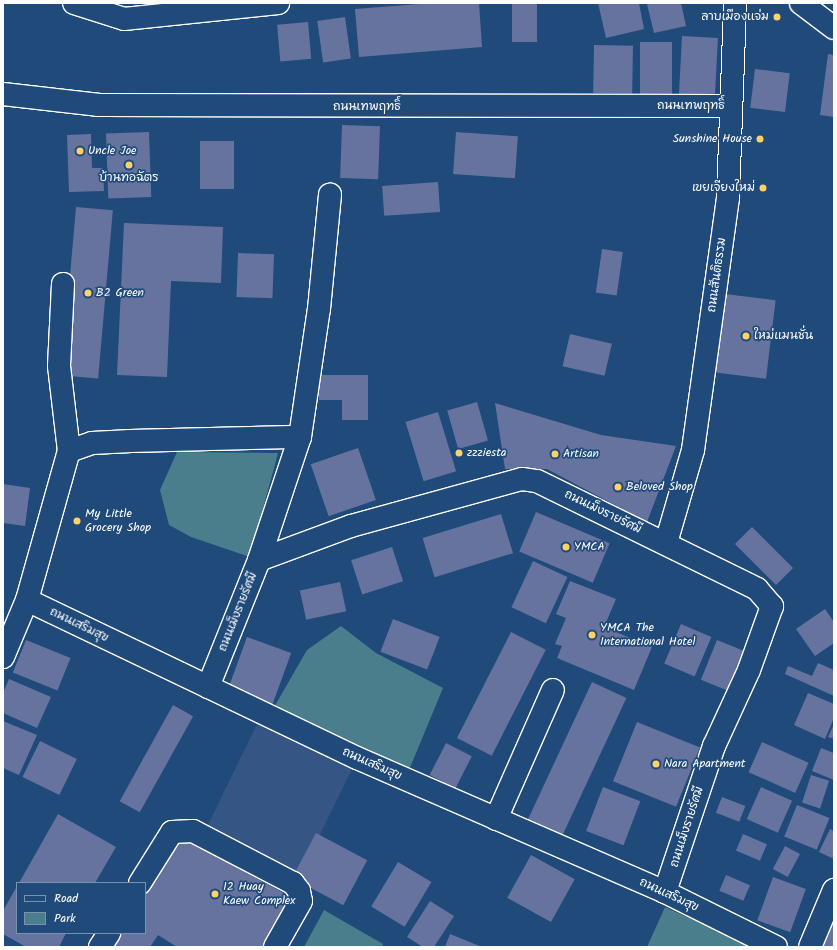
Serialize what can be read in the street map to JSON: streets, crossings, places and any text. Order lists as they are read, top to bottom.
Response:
{
  "streets": {
    "street": [
      "ถนนเทพฤทธิ์",
      "ถนนสันติธรรม",
      "ถนนเม็งรายรัศมี",
      "ถนนเสริมสุข"
    ]
  },
  "crossings": [
    ["ถนนเทพฤทธิ์", "ถนนสันติธรรม"],
    ["ถนนสันติธรรม", "ถนนเม็งรายรัศมี"],
    ["ถนนเม็งรายรัศมี", "ถนนเสริมสุข"]
  ],
  "places": [
    "ลาบเมืองแจ่ม",
    "Sunshine House",
    "Uncle Joe",
    "บ้านทอฉัตร",
    "เขยเจียงใหม่",
    "B2 Green",
    "ใหม่แมนชั่น",
    "zzziesta",
    "Artisan",
    "Beloved Shop",
    "My Little Grocery Shop",
    "YMCA",
    "YMCA The International Hotel",
    "Nara Apartment",
    "12 Huay Kaew Complex"
  ],
  "legend": ["Road", "Park"]
}
